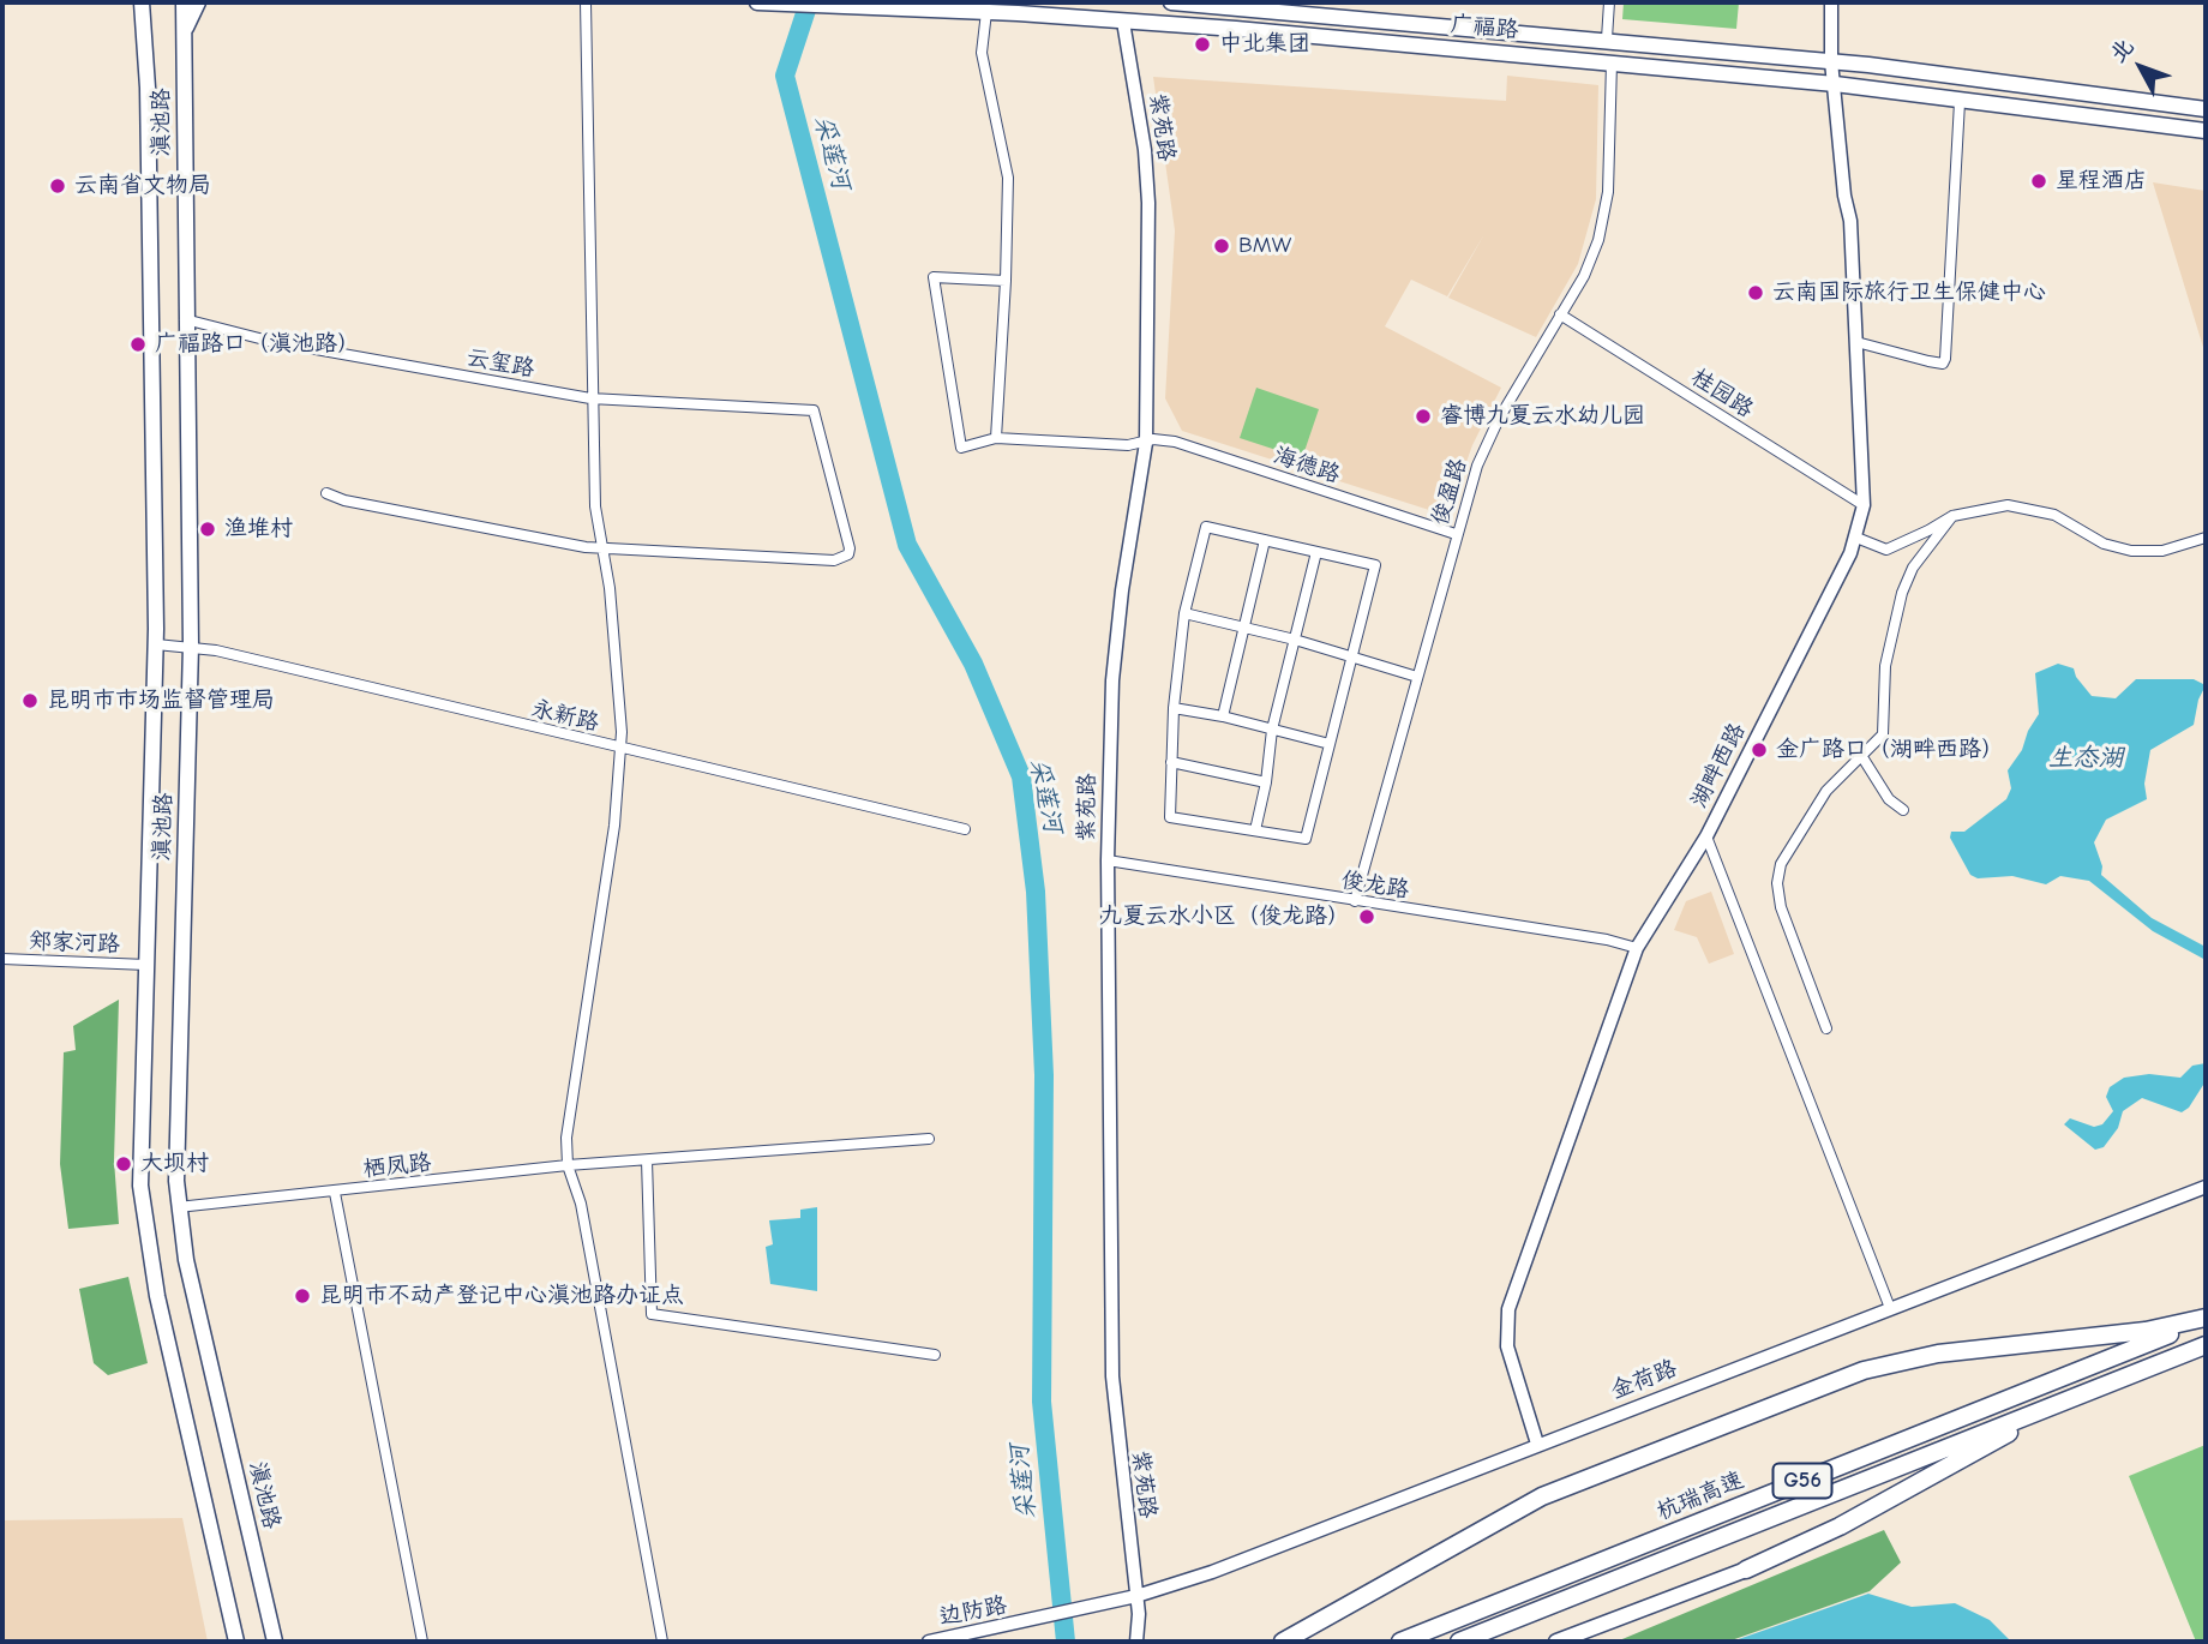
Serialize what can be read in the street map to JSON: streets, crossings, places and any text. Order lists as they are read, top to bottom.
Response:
{
  "streets": {
    "highway": ["G56", "杭瑞高速"],
    "main road": ["广福路", "滇池路"],
    "street": [
      "紫苑路",
      "云玺路",
      "桂园路",
      "海德路",
      "俊盈路",
      "永新路",
      "湖畔西路",
      "俊龙路",
      "郑家河路",
      "栖凤路",
      "金荷路",
      "边防路"
    ]
  },
  "crossings": [
    ["广福路", "紫苑路"],
    ["广福路", "俊盈路"],
    ["广福路", "湖畔西路"],
    ["滇池路", "云玺路"],
    ["滇池路", "永新路"],
    ["滇池路", "郑家河路"],
    ["滇池路", "栖凤路"],
    ["紫苑路", "海德路"],
    ["紫苑路", "俊龙路"],
    ["紫苑路", "金荷路"],
    ["桂园路", "俊盈路"],
    ["桂园路", "湖畔西路"],
    ["海德路", "俊盈路"],
    ["俊盈路", "俊龙路"],
    ["湖畔西路", "俊龙路"],
    ["湖畔西路", "金荷路"],
    ["金荷路", "边防路"]
  ],
  "water": ["采莲河", "生态湖"],
  "places": [
    "中北集团",
    "星程酒店",
    "云南省文物局",
    "BMW",
    "云南国际旅行卫生保健中心",
    "广福路口（滇池路）",
    "睿博九夏云水幼儿园",
    "渔堆村",
    "昆明市市场监督管理局",
    "金广路口（湖畔西路）",
    "九夏云水小区（俊龙路）",
    "大坝村",
    "昆明市不动产登记中心滇池路办证点"
  ],
  "north": "top left"
}
